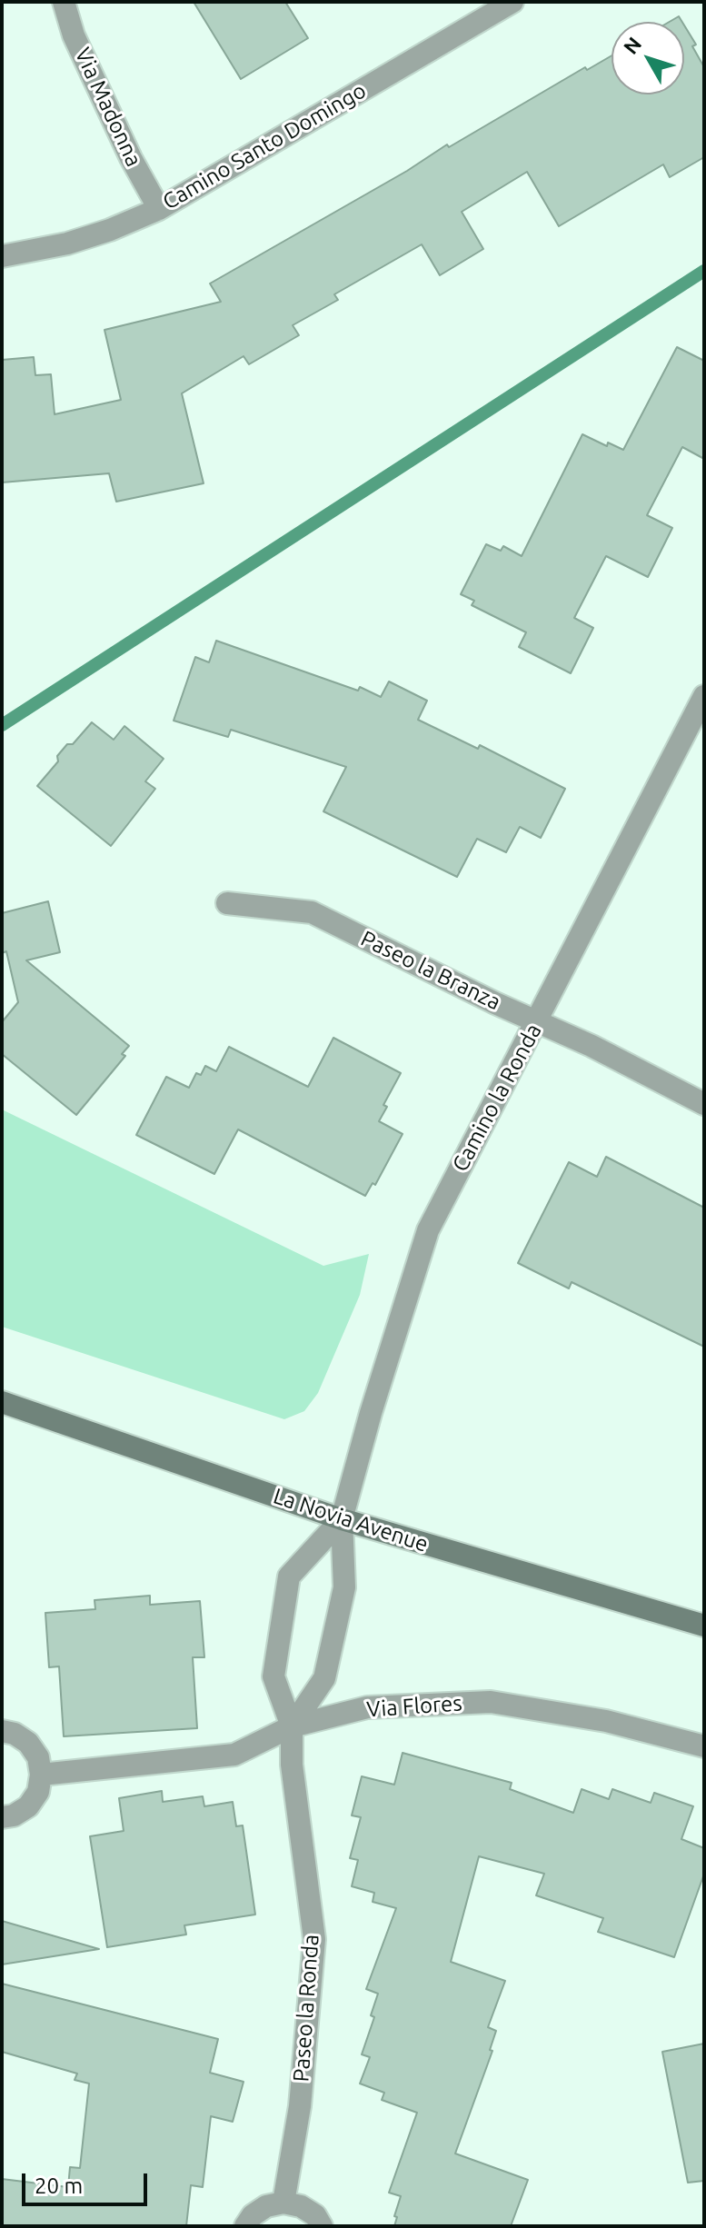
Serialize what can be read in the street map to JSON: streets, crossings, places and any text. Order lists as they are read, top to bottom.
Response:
{
  "streets": {
    "main road": ["La Novia Avenue"],
    "street": [
      "Via Madonna",
      "Camino Santo Domingo",
      "Paseo la Branza",
      "Camino la Ronda",
      "Via Flores",
      "Paseo la Ronda"
    ]
  },
  "crossings": [
    ["Via Madonna", "Camino Santo Domingo"],
    ["Paseo la Branza", "Camino la Ronda"],
    ["Camino la Ronda", "La Novia Avenue"],
    ["Camino la Ronda", "Via Flores"],
    ["Camino la Ronda", "Paseo la Ronda"],
    ["Via Flores", "Paseo la Ronda"]
  ],
  "scale_bar": "20 m",
  "north": "top left"
}
